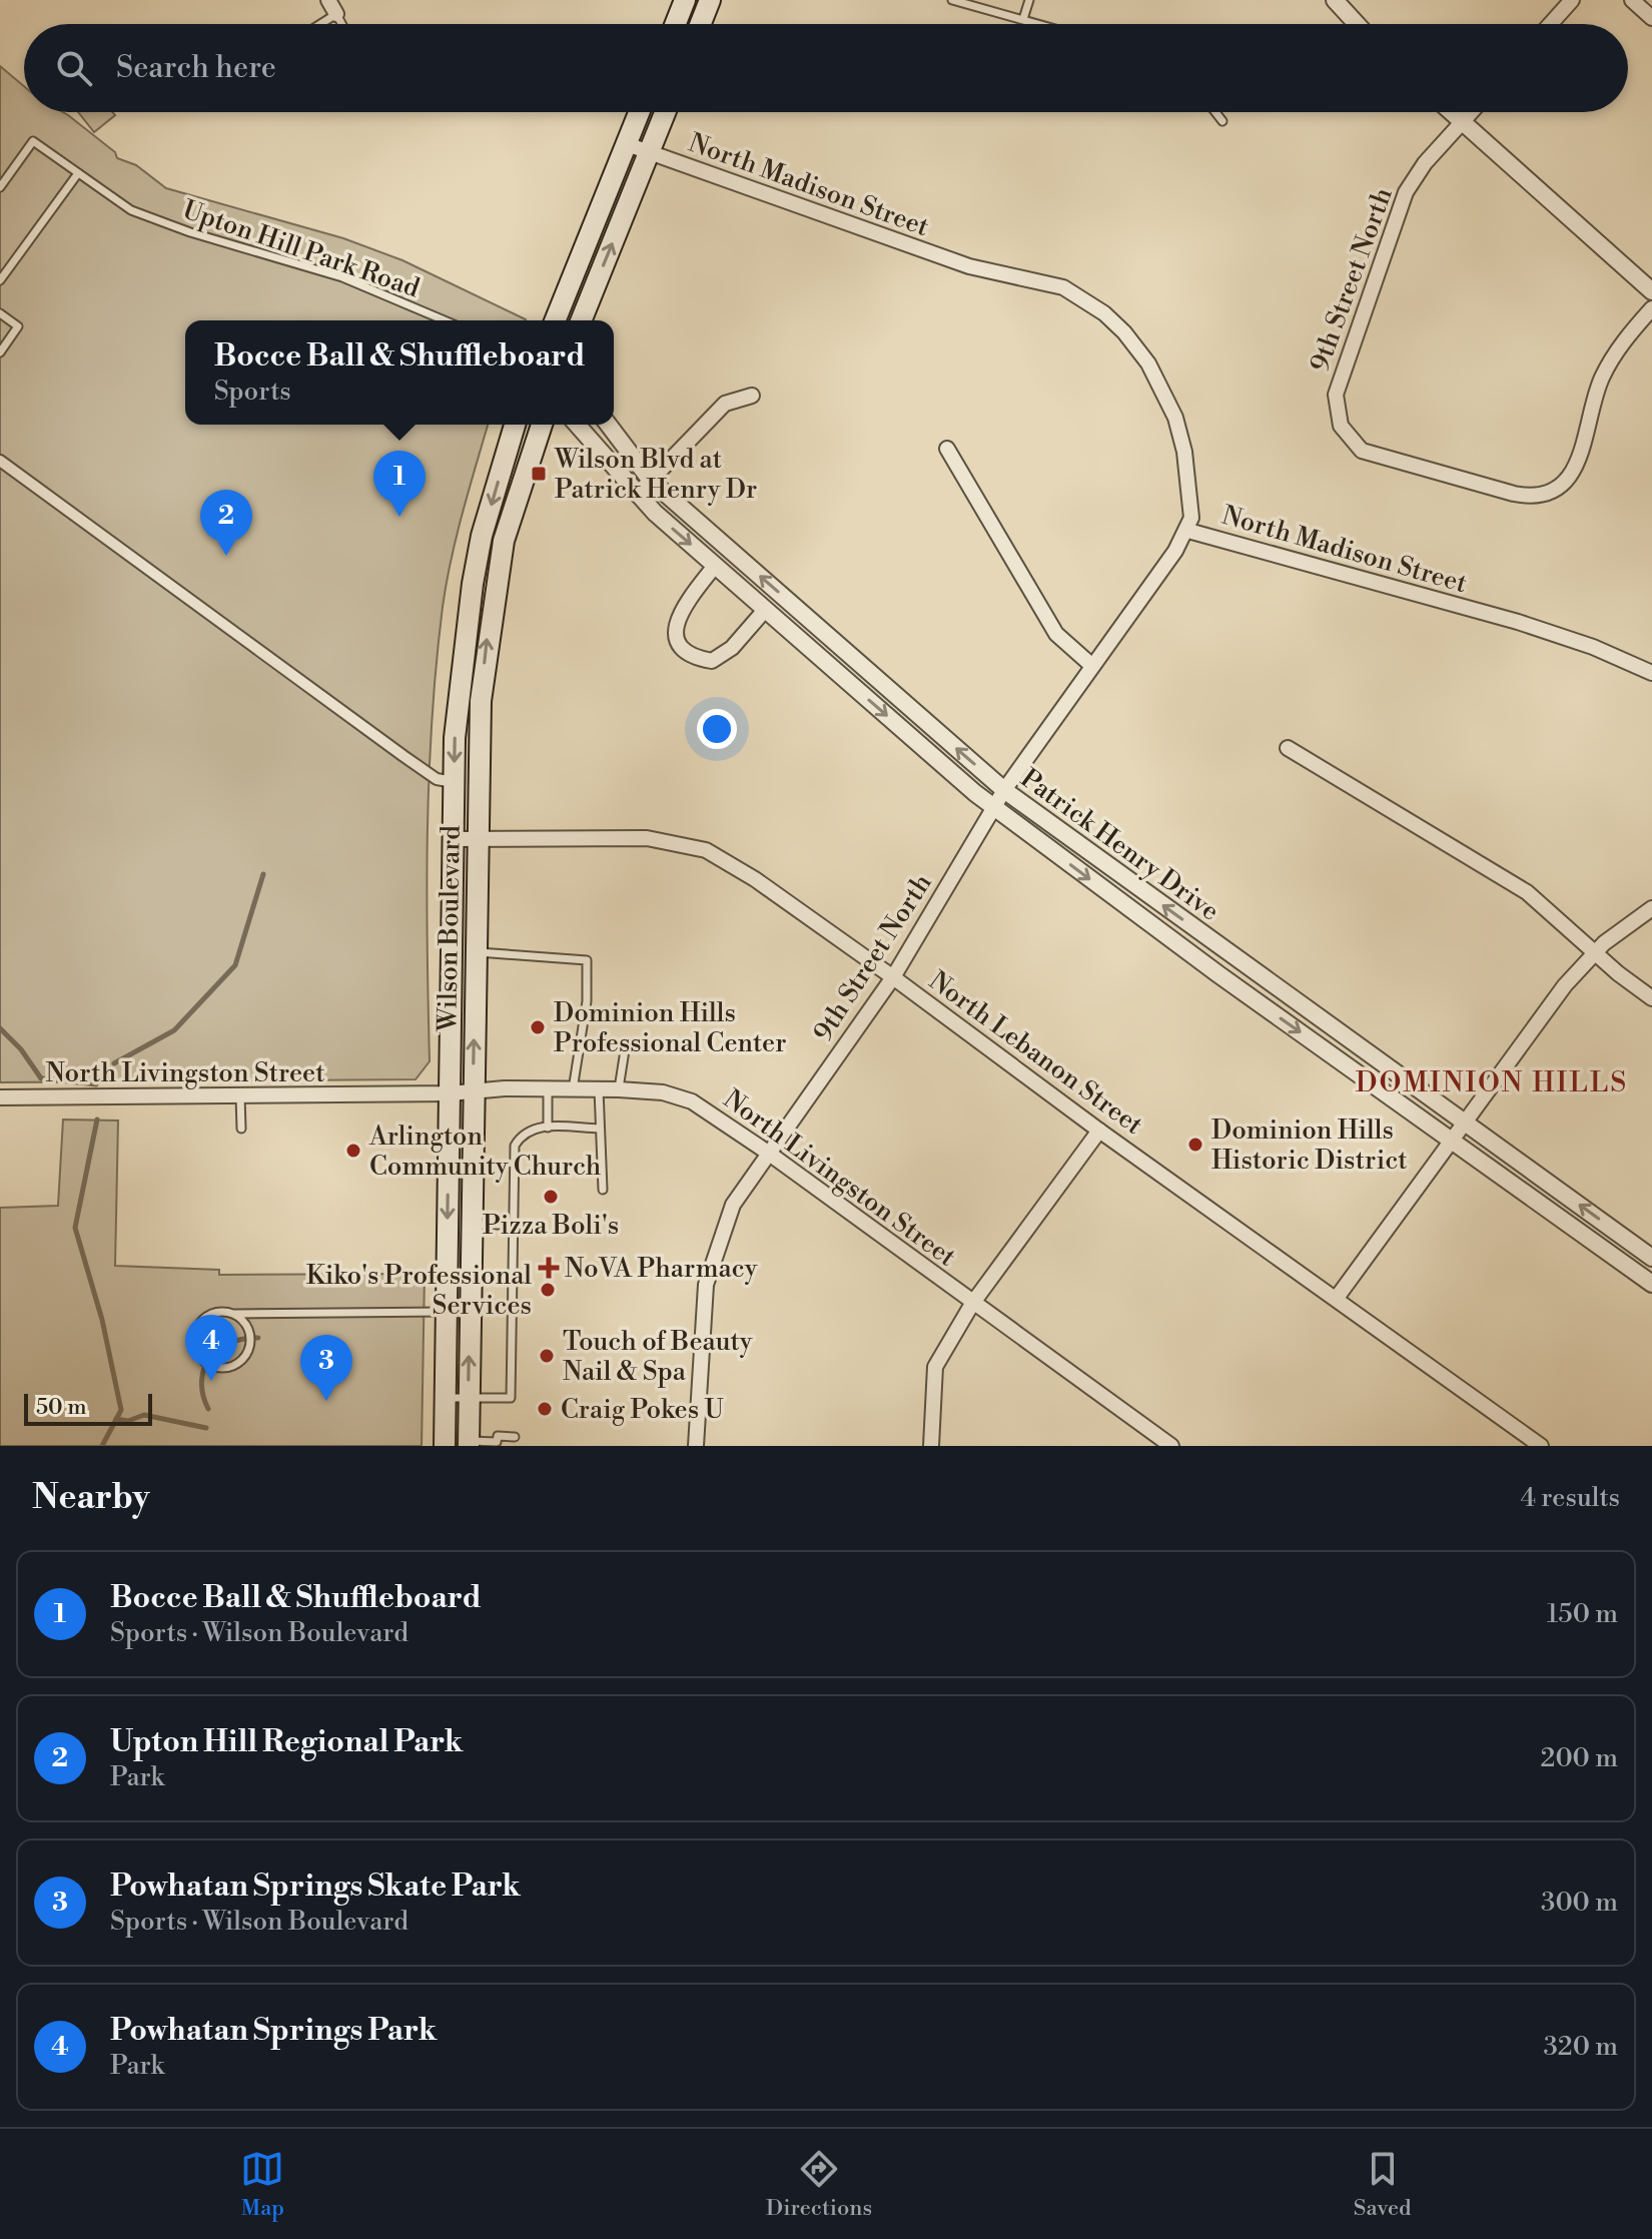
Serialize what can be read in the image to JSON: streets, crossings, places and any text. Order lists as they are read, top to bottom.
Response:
{
  "streets": {
    "main road": ["Wilson Boulevard"],
    "street": [
      "North Madison Street",
      "9th Street North",
      "Patrick Henry Drive",
      "North Lebanon Street",
      "North Livingston Street"
    ],
    "lane": ["Upton Hill Park Road"]
  },
  "crossings": [
    ["North Madison Street", "9th Street North"],
    ["9th Street North", "Patrick Henry Drive"],
    ["9th Street North", "North Lebanon Street"],
    ["9th Street North", "North Livingston Street"],
    ["Wilson Boulevard", "North Lebanon Street"],
    ["Wilson Boulevard", "North Livingston Street"]
  ],
  "districts": ["DOMINION HILLS"],
  "places": {
    "transit": ["Wilson Blvd at Patrick Henry Dr"],
    "other": [
      "Dominion Hills Professional Center",
      "Dominion Hills Historic District",
      "Arlington Community Church",
      "Pizza Boli's",
      "Kiko's Professional Services",
      "Touch of Beauty Nail & Spa",
      "Craig Pokes U"
    ],
    "health": ["NoVA Pharmacy"]
  },
  "scale_bar": "50 m",
  "page": {
    "search": "Search here",
    "popup": ["Bocce Ball & Shuffleboard", "Sports"],
    "pins": [
      "1",
      "2",
      "4",
      "3"
    ],
    "scale": "50 m",
    "heading": ["Nearby", "4 results"],
    "list": [
      {
        "mark": "1",
        "name": "Bocce Ball & Shuffleboard",
        "note": "Sports · Wilson Boulevard",
        "value": "150 m"
      },
      {
        "mark": "2",
        "name": "Upton Hill Regional Park",
        "note": "Park",
        "value": "200 m"
      },
      {
        "mark": "3",
        "name": "Powhatan Springs Skate Park",
        "note": "Sports · Wilson Boulevard",
        "value": "300 m"
      },
      {
        "mark": "4",
        "name": "Powhatan Springs Park",
        "note": "Park",
        "value": "320 m"
      }
    ],
    "nav": ["Map", "Directions", "Saved"]
  }
}
